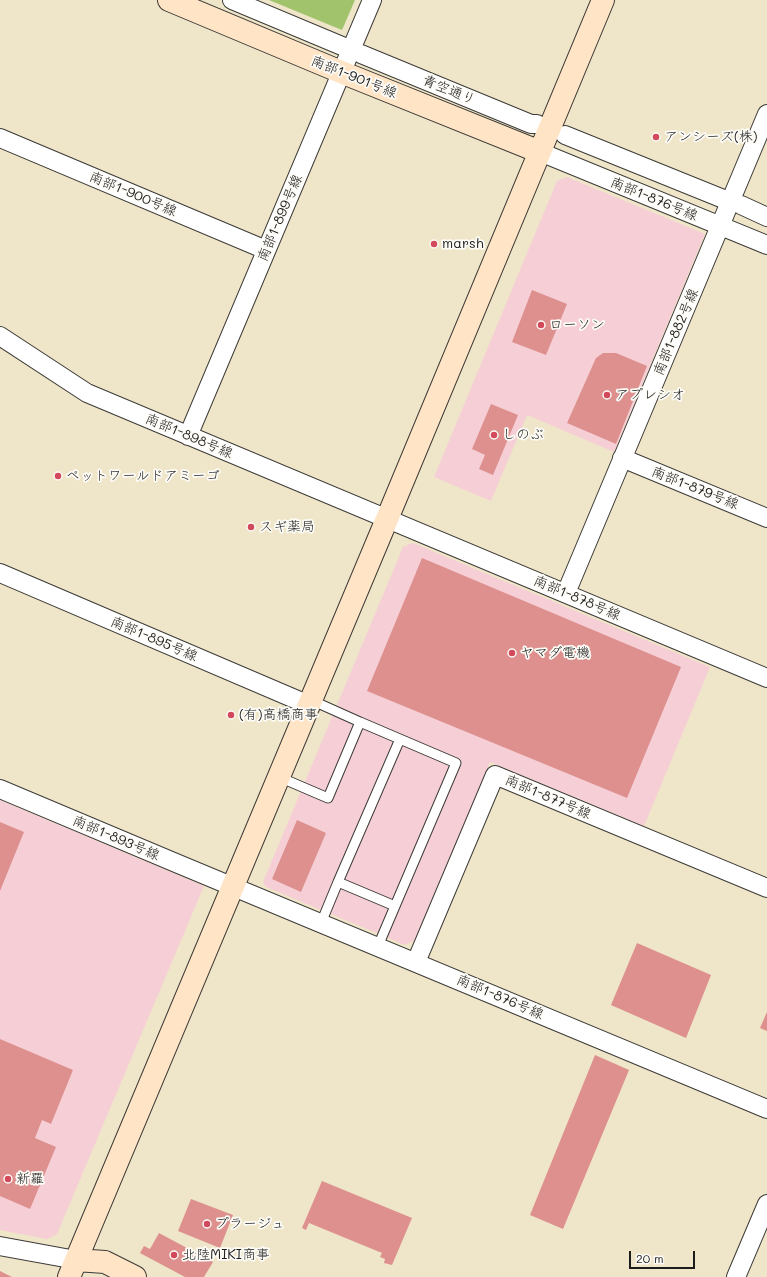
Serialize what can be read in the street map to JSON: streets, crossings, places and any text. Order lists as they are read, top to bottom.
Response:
{
  "streets": {
    "street": [
      "南部1-901号線",
      "青空通り",
      "南部1-900号線",
      "南部1-876号線",
      "南部1-899号線",
      "南部1-882号線",
      "南部1-898号線",
      "南部1-879号線",
      "南部1-878号線",
      "南部1-895号線",
      "南部1-877号線",
      "南部1-893号線"
    ]
  },
  "crossings": [
    ["南部1-901号線", "南部1-876号線"],
    ["南部1-901号線", "南部1-899号線"],
    ["南部1-900号線", "南部1-899号線"],
    ["南部1-876号線", "南部1-882号線"],
    ["南部1-876号線", "南部1-877号線"],
    ["南部1-876号線", "南部1-893号線"],
    ["南部1-899号線", "南部1-898号線"],
    ["南部1-882号線", "南部1-879号線"],
    ["南部1-882号線", "南部1-878号線"],
    ["南部1-898号線", "南部1-878号線"]
  ],
  "places": [
    "アンシーズ(株)",
    "marsh",
    "ローソン",
    "アプレシオ",
    "しのぶ",
    "ペットワールドアミーゴ",
    "スギ薬局",
    "ヤマダ電機",
    "(有)高橋商事",
    "新羅",
    "プラージュ",
    "北陸MIKI商事"
  ],
  "scale_bar": "20 m"
}
